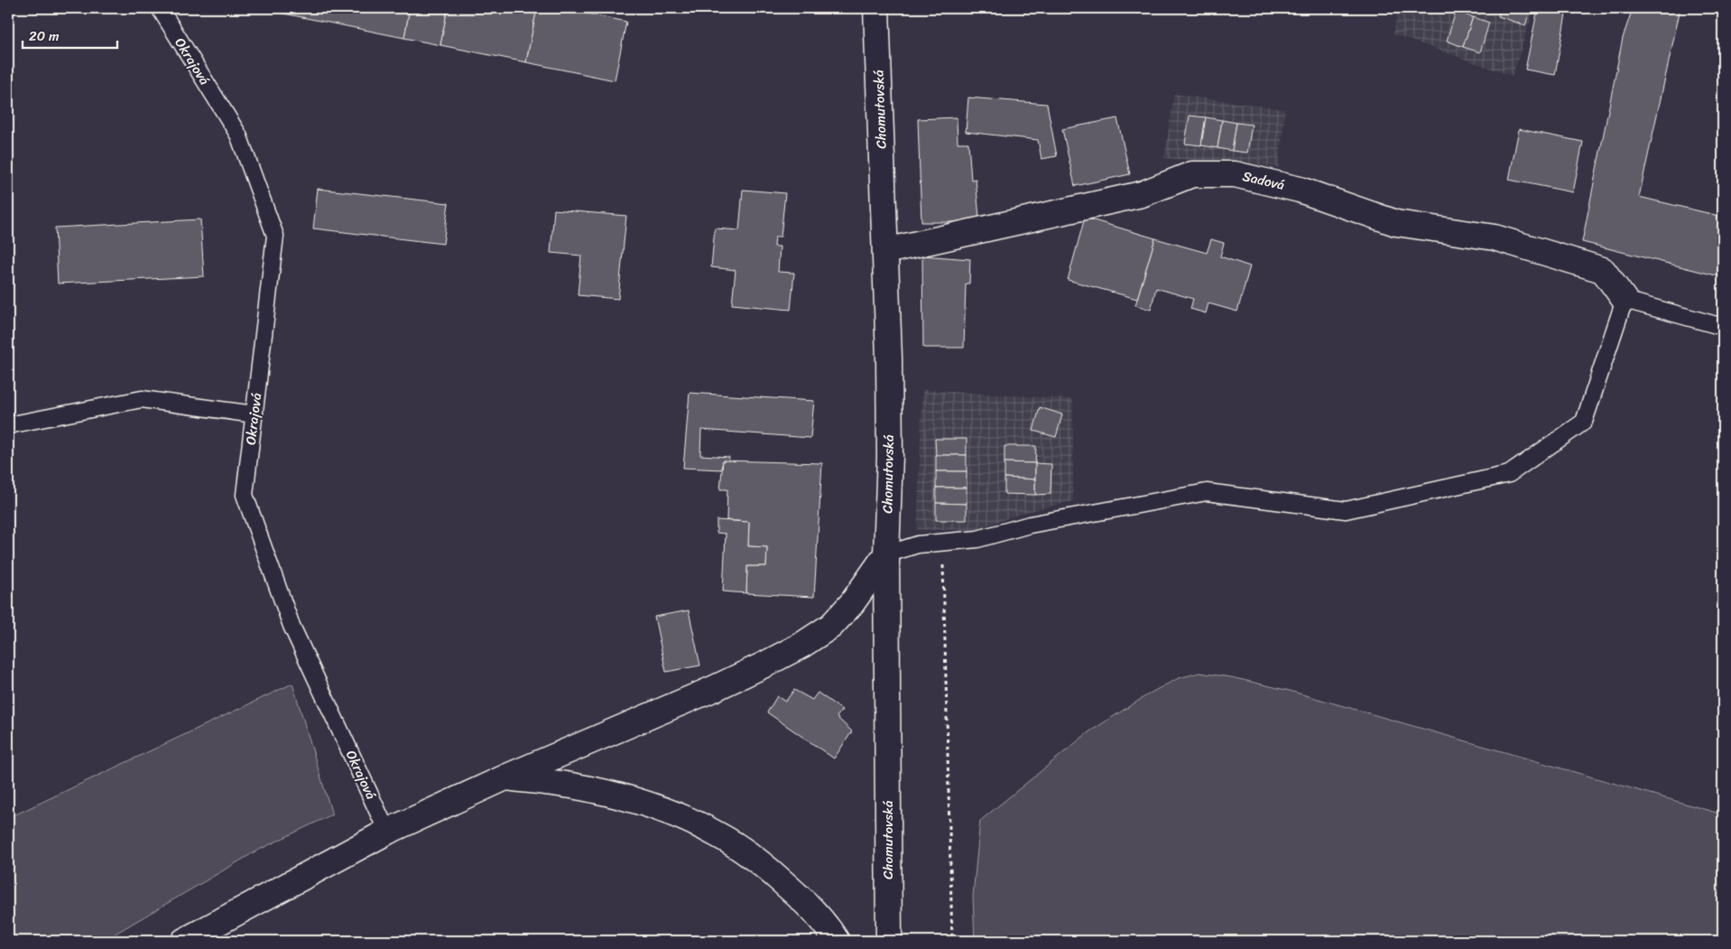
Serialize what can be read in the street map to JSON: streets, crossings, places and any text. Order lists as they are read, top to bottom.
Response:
{
  "streets": {
    "main road": ["Chomutovská", "Sadová"],
    "lane": ["Okrajová"]
  },
  "crossings": [
    ["Chomutovská", "Sadová"]
  ],
  "scale_bar": "20 m"
}
